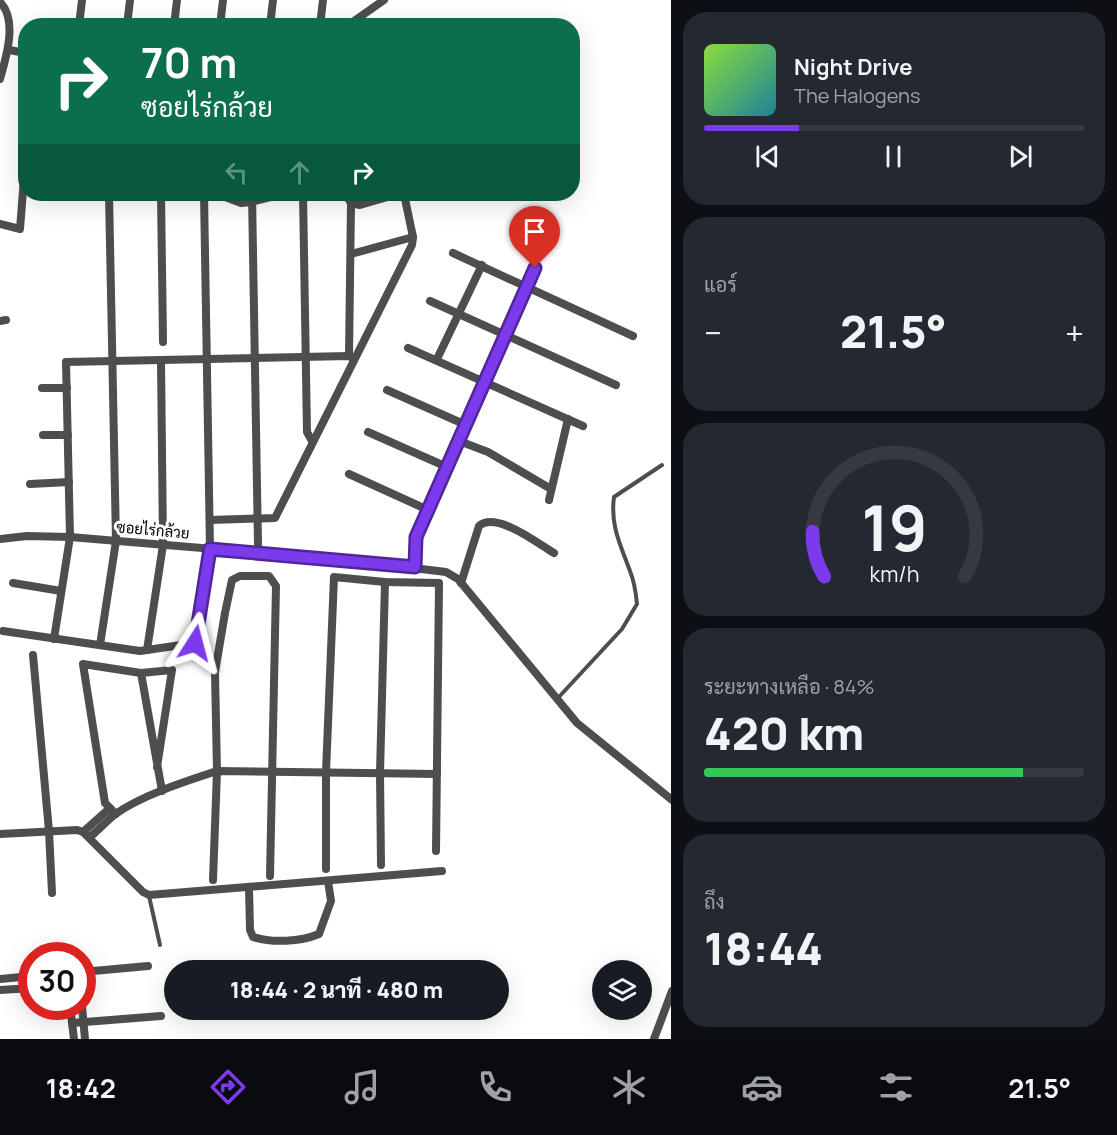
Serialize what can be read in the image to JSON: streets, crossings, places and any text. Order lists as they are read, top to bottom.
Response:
{
  "streets": {
    "street": ["ซอยไร่กล้วย"]
  },
  "page": {
    "turn": ["70 m", "ซอยไร่กล้วย"],
    "song": ["Night Drive", "The Halogens"],
    "tile": [
      "แอร์",
      ["ระยะทางเหลือ · 84%", "420 km"],
      ["ถึง", "18:44"]
    ],
    "heat": ["−", "21.5°", "+"],
    "limit": "30",
    "trip": "18:44 · 2 นาที · 480 m",
    "tabs": ["18:42", "21.5°"],
    "gauge": ["19", "km/h"]
  }
}
